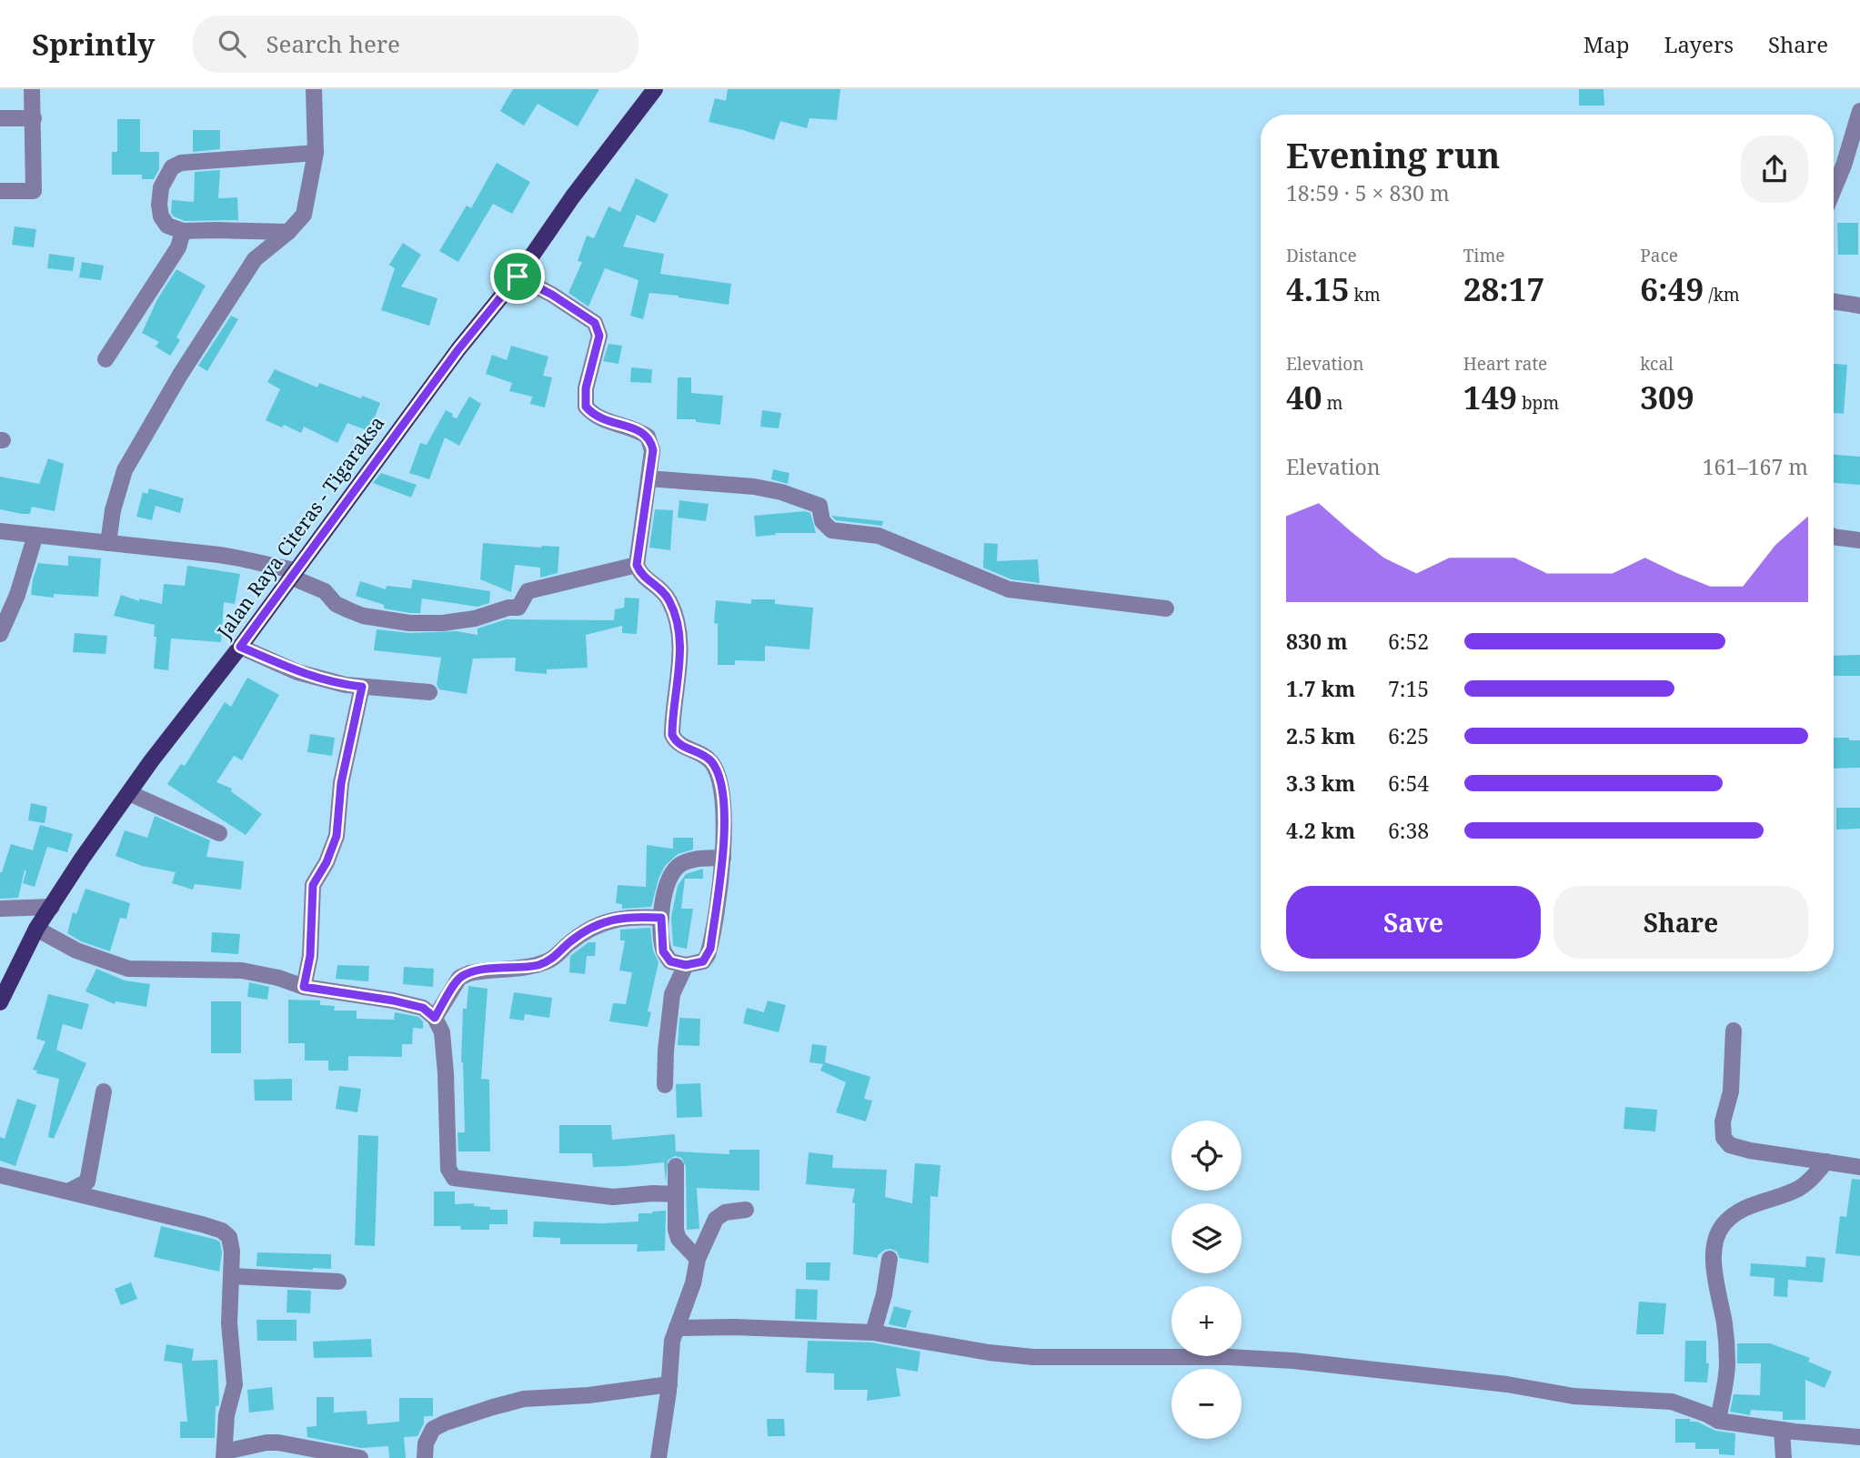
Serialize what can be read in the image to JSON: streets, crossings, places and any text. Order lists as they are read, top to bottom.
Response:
{
  "streets": {
    "main road": ["Jalan Raya Citeras - Tigaraksa"]
  },
  "page": {
    "header": "Sprintly",
    "search": "Search here",
    "nav": ["Map", "Layers", "Share"],
    "heading": ["Evening run", "18:59 · 5 × 830 m"],
    "stats": [
      ["Distance", "4.15 km"],
      ["Time", "28:17"],
      ["Pace", "6:49 /km"],
      ["Elevation", "40 m"],
      ["Heart rate", "149 bpm"],
      ["kcal", "309"]
    ],
    "chart": ["Elevation", "161–167 m"],
    "list": [
      {
        "name": "830 m",
        "note": "6:52"
      },
      {
        "name": "1.7 km",
        "note": "7:15"
      },
      {
        "name": "2.5 km",
        "note": "6:25"
      },
      {
        "name": "3.3 km",
        "note": "6:54"
      },
      {
        "name": "4.2 km",
        "note": "6:38"
      }
    ],
    "buttons": ["Save", "Share"],
    "map_buttons": ["+", "−"]
  }
}
